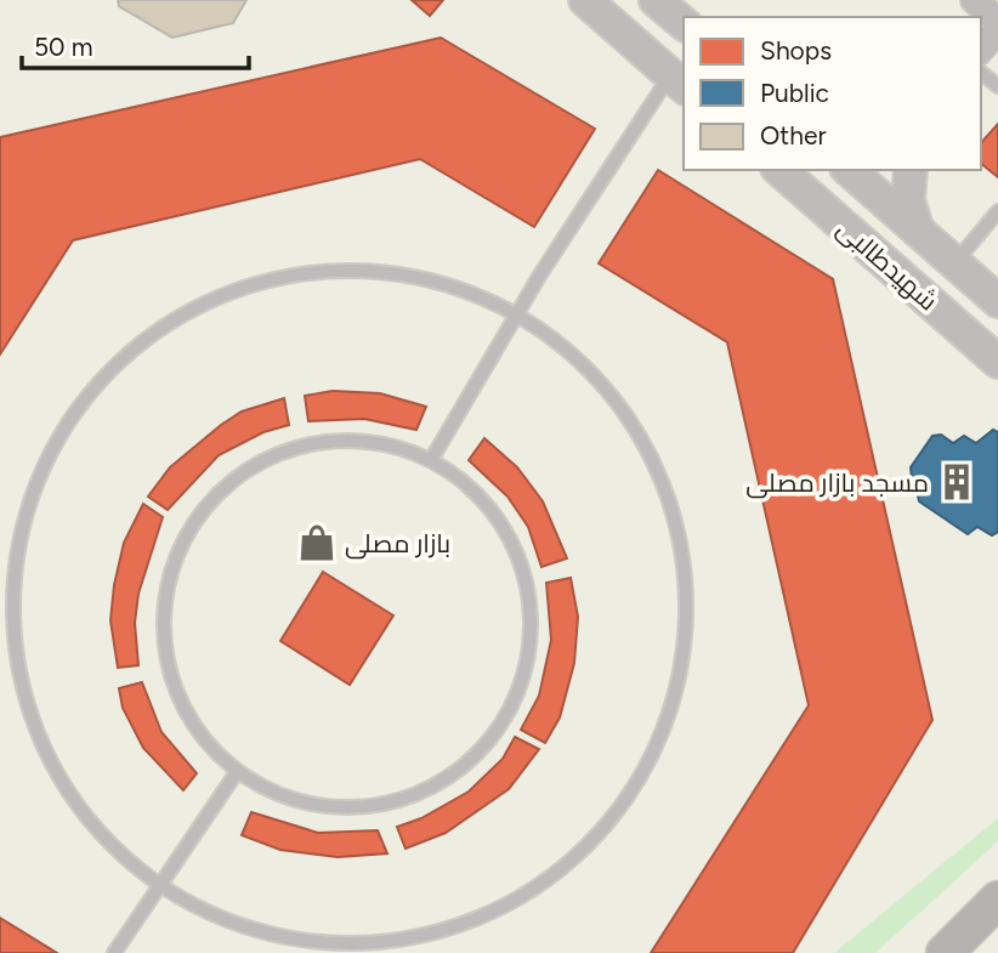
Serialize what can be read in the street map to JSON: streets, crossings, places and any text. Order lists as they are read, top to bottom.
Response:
{
  "streets": {
    "street": ["شهیدطالبی"]
  },
  "places": {
    "building": ["مسجد بازار مصلی"],
    "shop": ["بازار مصلى"]
  },
  "legend": ["Shops", "Public", "Other"],
  "scale_bar": "50 m"
}
